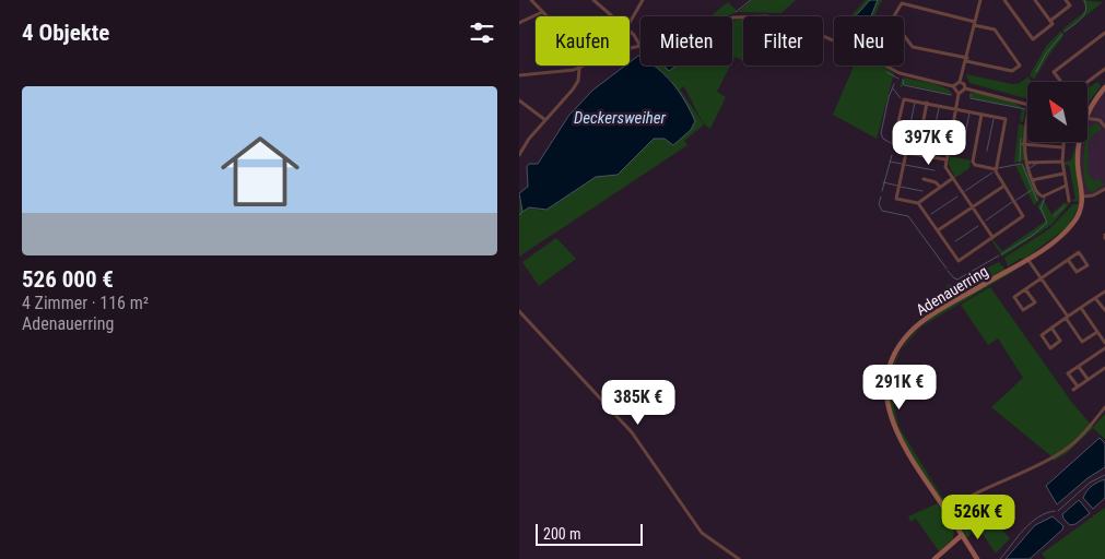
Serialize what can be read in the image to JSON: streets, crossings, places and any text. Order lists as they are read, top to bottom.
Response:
{
  "streets": {
    "main road": ["Adenauerring"]
  },
  "water": ["Deckersweiher"],
  "scale_bar": "200 m",
  "north": "top left",
  "page": {
    "heading": "4 Objekte",
    "chip": [
      "Kaufen",
      "Mieten",
      "Filter",
      "Neu"
    ],
    "list": [
      {
        "name": "526 000 €",
        "note": "4 Zimmer · 116 m² · Adenauerring"
      }
    ],
    "price": [
      "397K €",
      "291K €",
      "385K €",
      "526K €"
    ],
    "scale": "200 m"
  }
}
